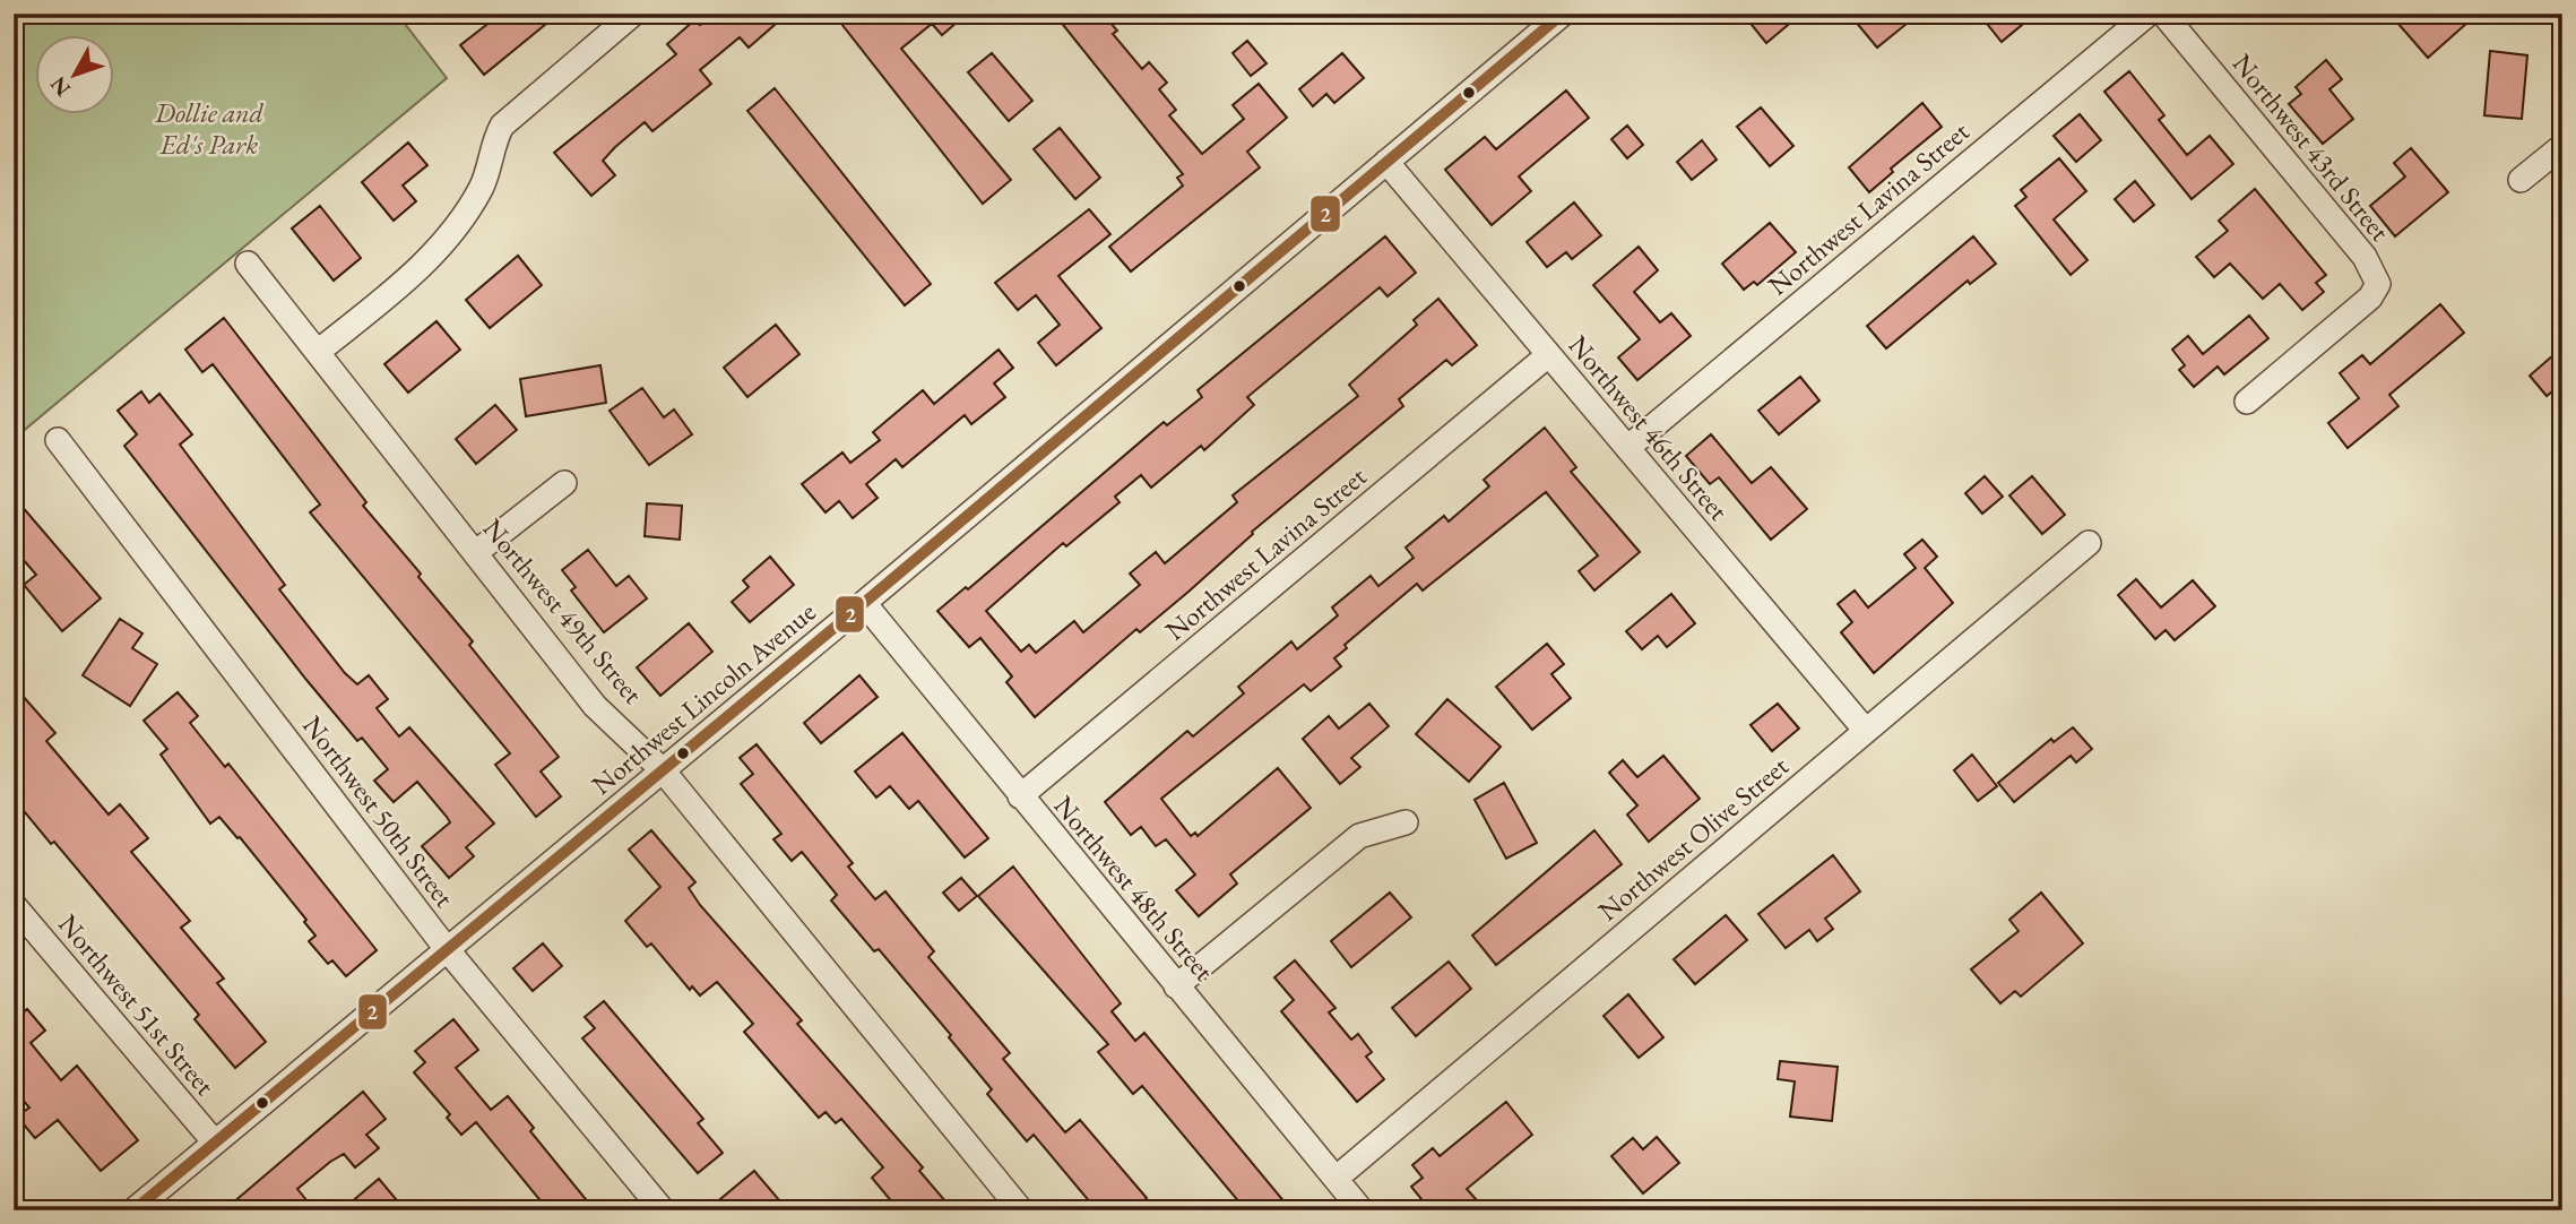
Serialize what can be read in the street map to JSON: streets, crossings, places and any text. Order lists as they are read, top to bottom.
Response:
{
  "streets": {
    "street": [
      "Northwest 43rd Street",
      "Northwest Lavina Street",
      "Northwest 46th Street",
      "Northwest 49th Street",
      "Northwest Lincoln Avenue",
      "Northwest 50th Street",
      "Northwest Olive Street",
      "Northwest 48th Street",
      "Northwest 51st Street"
    ]
  },
  "crossings": [
    ["Northwest Lavina Street", "Northwest 46th Street"],
    ["Northwest Lavina Street", "Northwest 48th Street"],
    ["Northwest 46th Street", "Northwest Lincoln Avenue"],
    ["Northwest 46th Street", "Northwest Olive Street"],
    ["Northwest 49th Street", "Northwest Lincoln Avenue"],
    ["Northwest Lincoln Avenue", "Northwest 50th Street"],
    ["Northwest Lincoln Avenue", "Northwest 48th Street"],
    ["Northwest Lincoln Avenue", "Northwest 51st Street"],
    ["Northwest Olive Street", "Northwest 48th Street"]
  ],
  "parks": ["Dollie and Ed's Park"],
  "lines": ["transit line 2"],
  "north": "bottom left"
}
